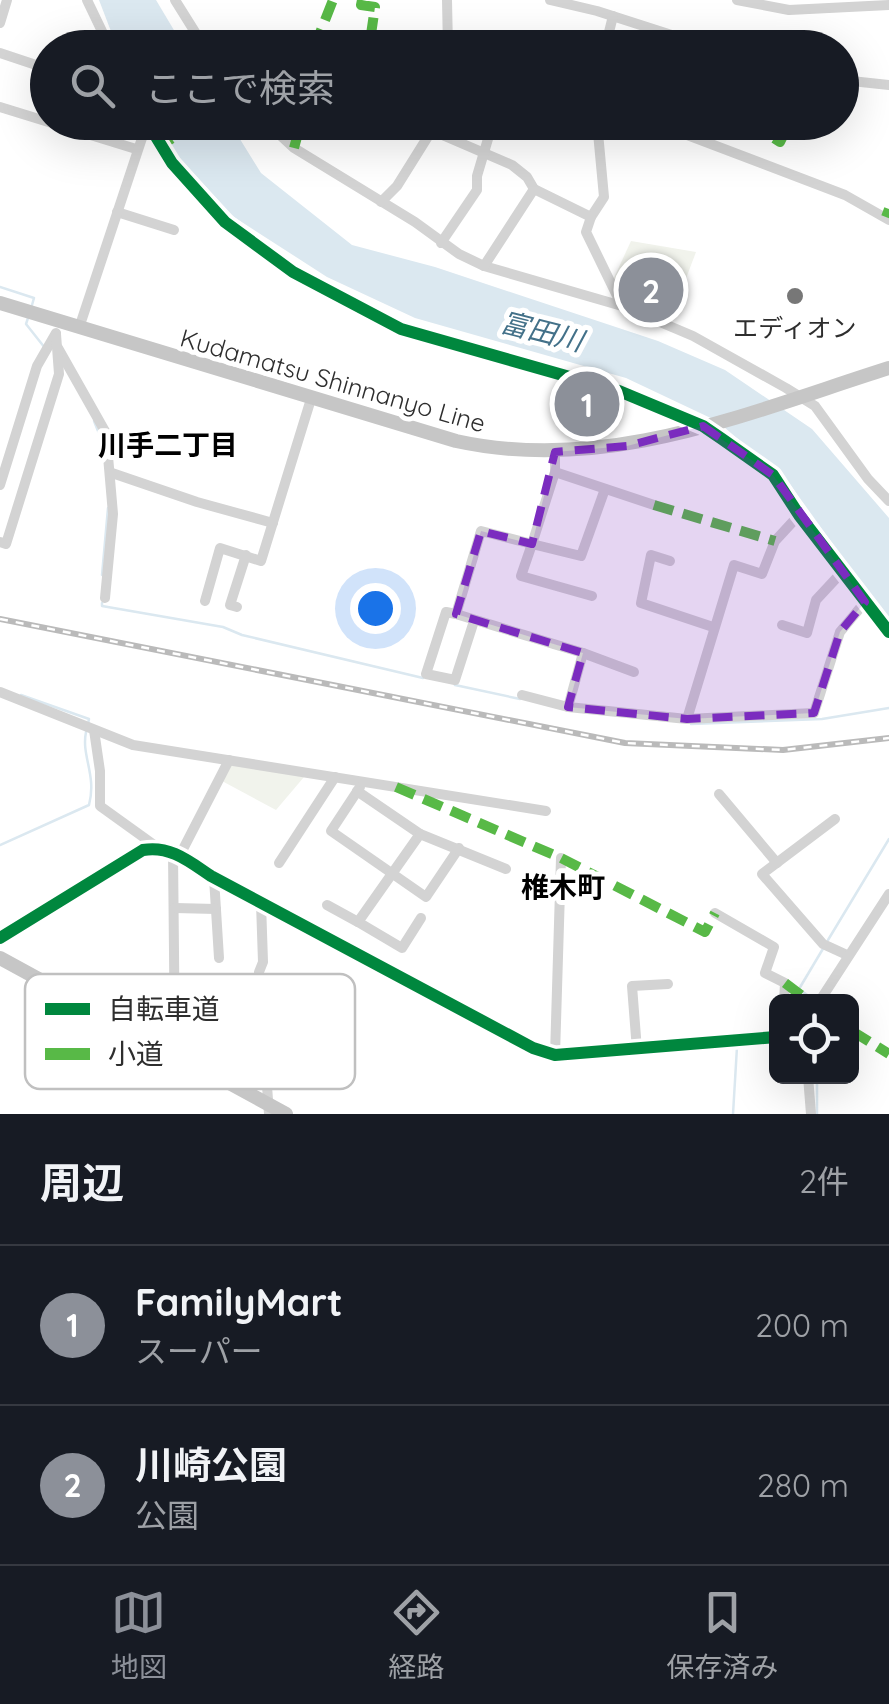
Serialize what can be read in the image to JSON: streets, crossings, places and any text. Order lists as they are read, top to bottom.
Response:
{
  "streets": {
    "main road": ["Kudamatsu Shinnanyo Line"]
  },
  "districts": ["川手二丁目", "椎木町"],
  "water": ["富田川"],
  "places": ["エディオン"],
  "legend": ["自転車道", "小道"],
  "page": {
    "search": "ここで検索",
    "pins": ["2", "1"],
    "heading": ["周辺", "2件"],
    "list": [
      {
        "mark": "1",
        "name": "FamilyMart",
        "note": "スーパー",
        "value": "200 m"
      },
      {
        "mark": "2",
        "name": "川崎公園",
        "note": "公園",
        "value": "280 m"
      }
    ],
    "nav": ["地図", "経路", "保存済み"]
  }
}
